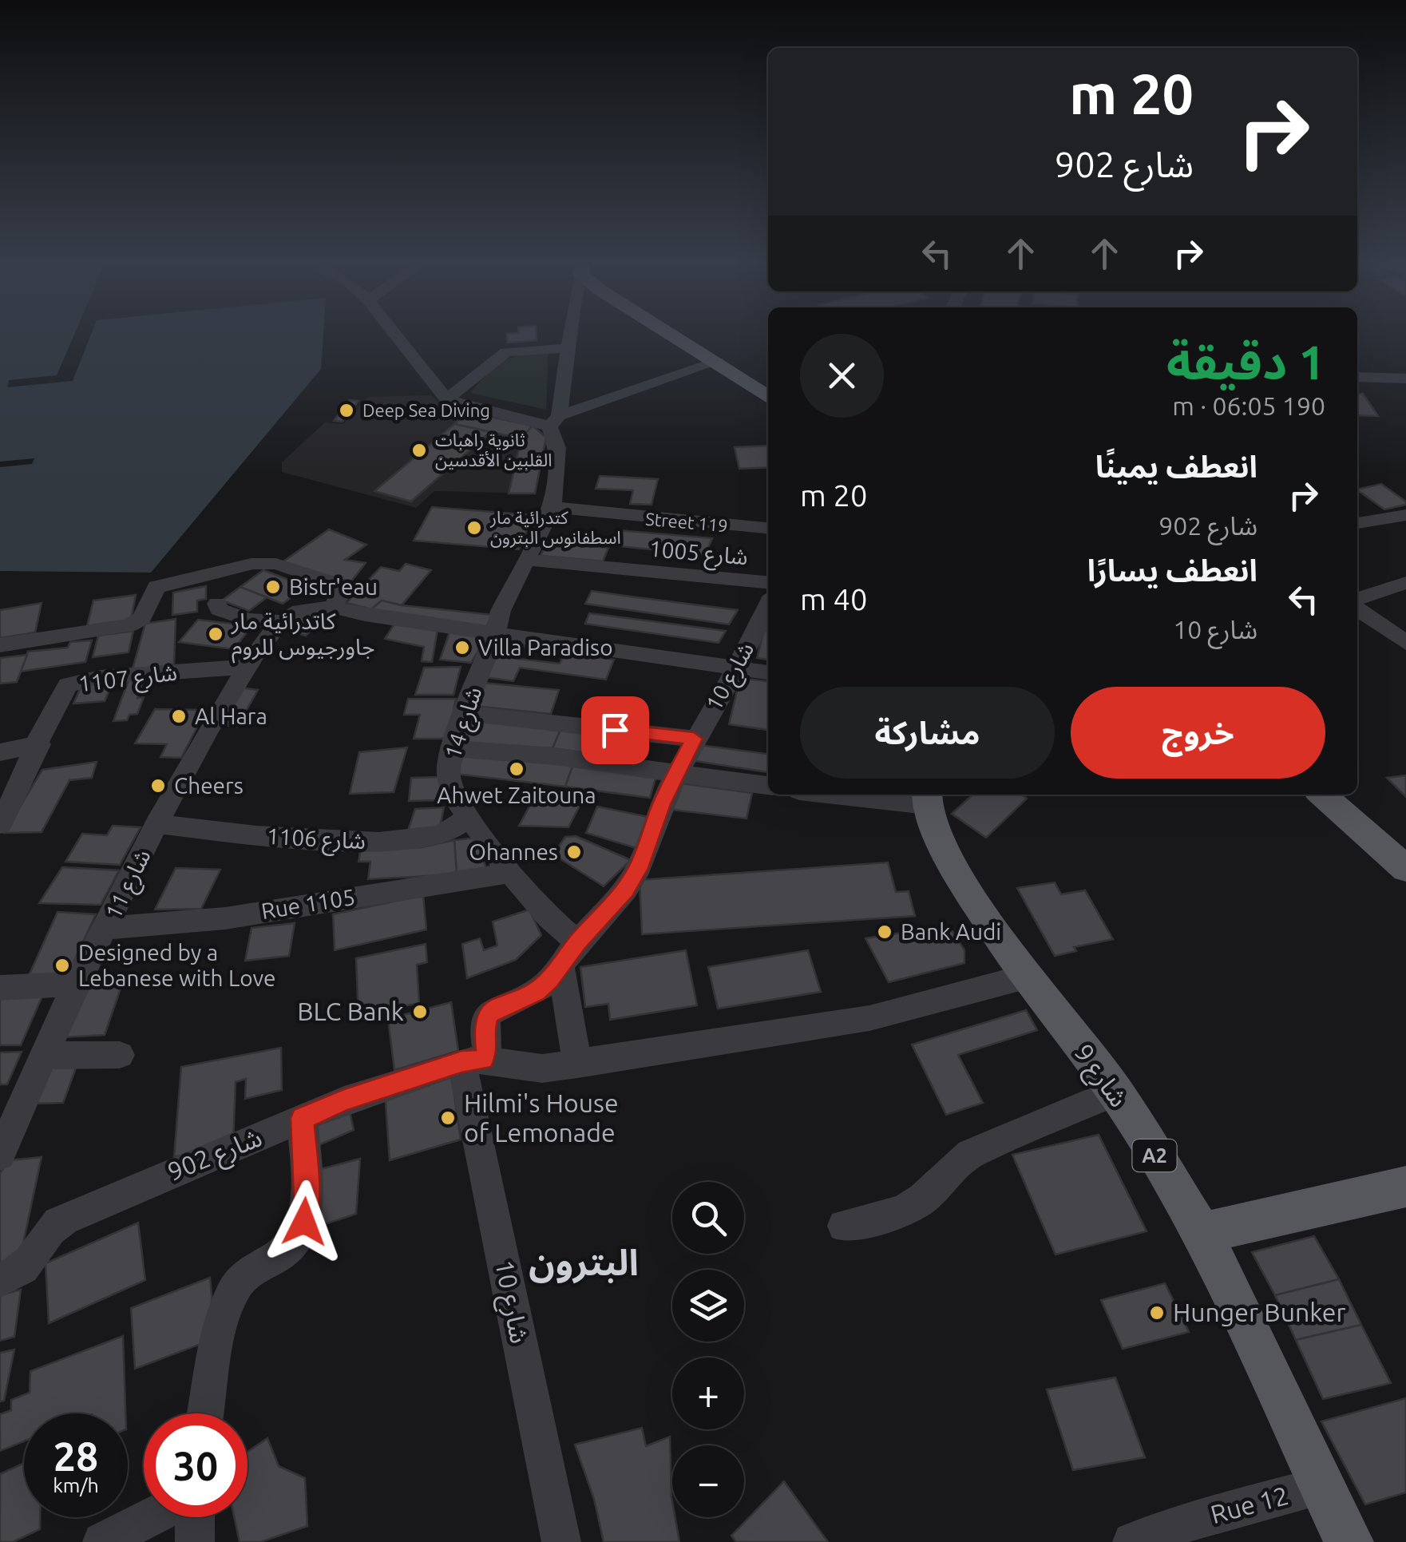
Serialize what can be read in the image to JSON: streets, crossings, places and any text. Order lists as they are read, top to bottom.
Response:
{
  "streets": {
    "main road": ["شارع 9", "A2"],
    "street": [
      "Street 119",
      "شارع 1005",
      "شارع 10",
      "شارع 1107",
      "شارع 14",
      "شارع 1106",
      "شارع 11",
      "Rue 1105",
      "شارع 902",
      "Rue 12"
    ]
  },
  "crossings": [
    ["Street 119", "شارع 14"],
    ["شارع 1005", "شارع 14"],
    ["شارع 10", "شارع 14"],
    ["شارع 10", "شارع 902"],
    ["شارع 1107", "شارع 11"],
    ["شارع 14", "شارع 1106"],
    ["شارع 14", "Rue 1105"],
    ["شارع 1106", "شارع 11"],
    ["شارع 11", "Rue 1105"],
    ["شارع 9", "Rue 12"]
  ],
  "districts": ["البترون"],
  "places": [
    "Deep Sea Diving",
    "ثانوية راهبات القلبين الأقدسين",
    "كتدرائية مار اسطفانوس البترون",
    "Bistr'eau",
    "كاتدرائية مار جاورجيوس للروم",
    "Villa Paradiso",
    "Al Hara",
    "Ahwet Zaitouna",
    "Cheers",
    "Ohannes",
    "Bank Audi",
    "Designed by a Lebanese with Love",
    "BLC Bank",
    "Hilmi's House of Lemonade",
    "Hunger Bunker"
  ],
  "page": {
    "turn": ["20 m", "شارع 902"],
    "heading": ["1 دقيقة", "190 m · 06:05"],
    "list": [
      {
        "name": "انعطف يمينًا",
        "note": "شارع 902",
        "value": "20 m"
      },
      {
        "name": "انعطف يسارًا",
        "note": "شارع 10",
        "value": "40 m"
      }
    ],
    "buttons": ["خروج", "مشاركة"],
    "map_buttons": ["+", "−"],
    "speed": "28 km/h",
    "limit": "30"
  }
}
